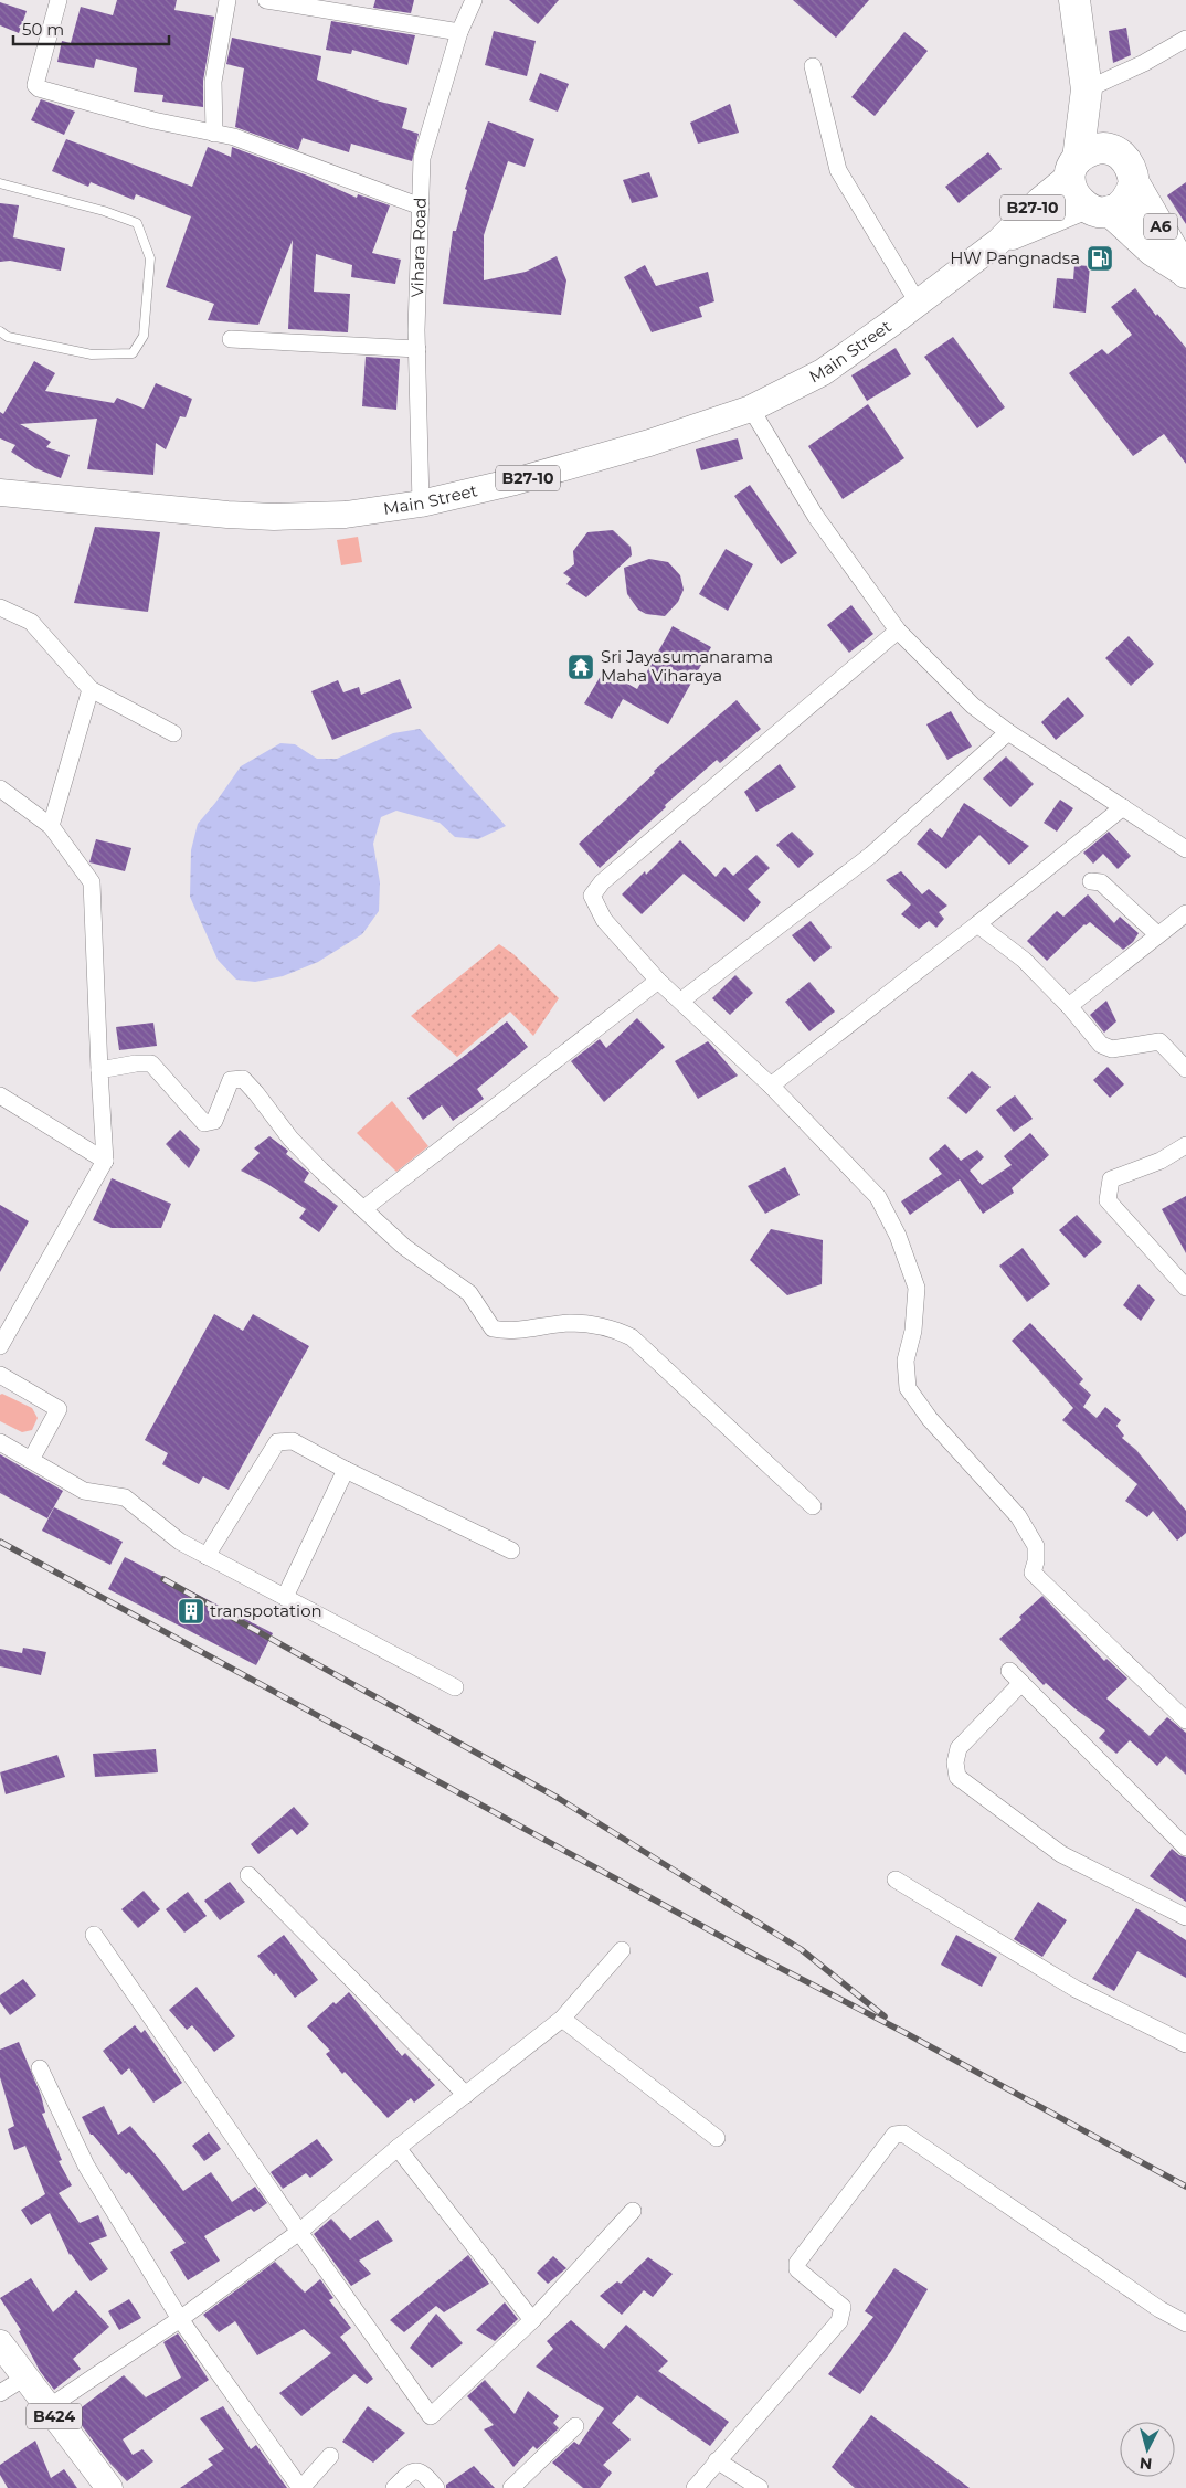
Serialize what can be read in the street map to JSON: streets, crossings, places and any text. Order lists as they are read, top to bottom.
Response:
{
  "streets": {
    "highway": ["A6"],
    "main road": ["B27-10", "Main Street", "B424"],
    "street": ["Vihara Road"]
  },
  "crossings": [
    ["A6", "Main Street"],
    ["Vihara Road", "Main Street"]
  ],
  "places": {
    "fuel station": ["HW Pangnadsa"],
    "temple": ["Sri Jayasumanarama Maha Viharaya"],
    "building": ["transpotation"]
  },
  "scale_bar": "50 m",
  "north": "bottom"
}
